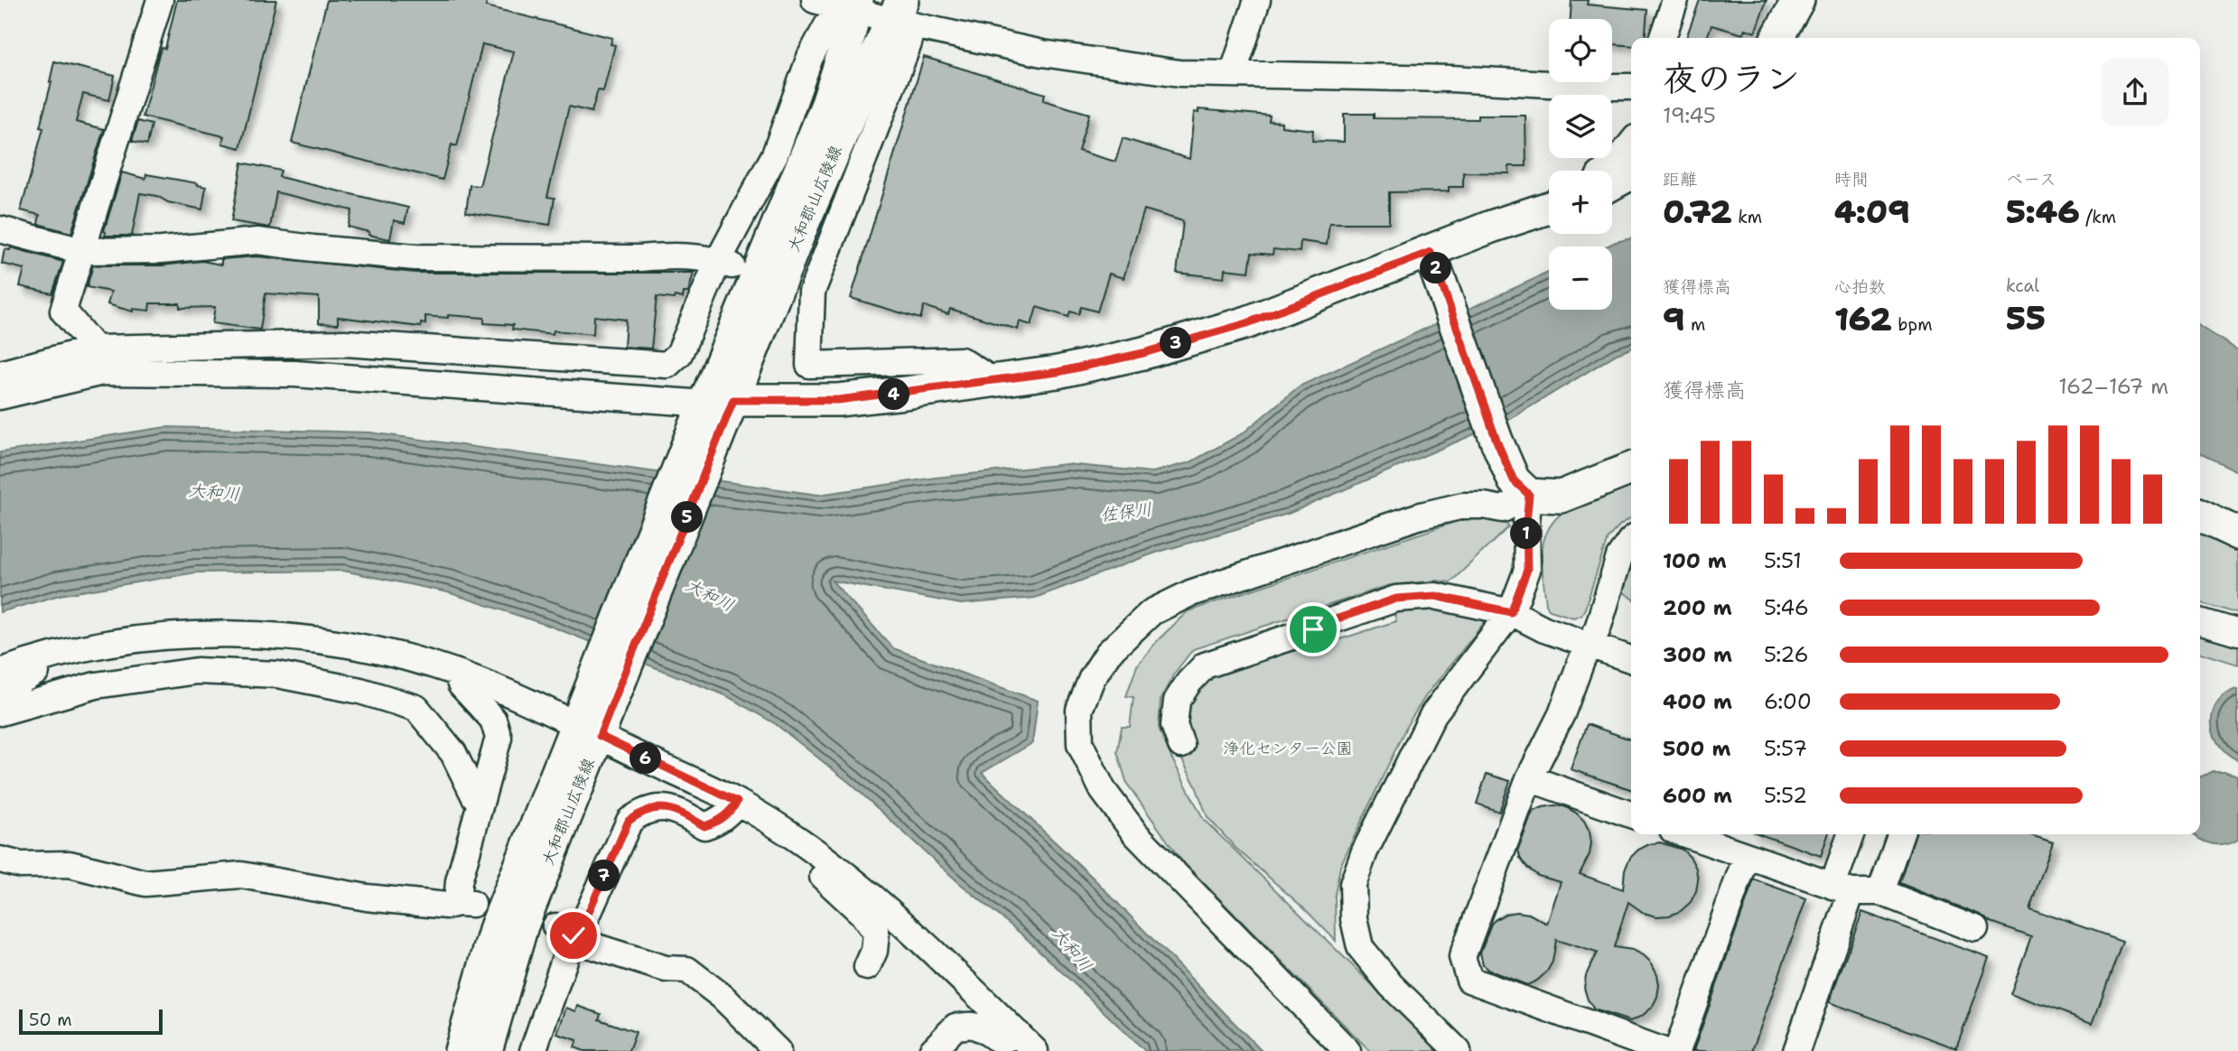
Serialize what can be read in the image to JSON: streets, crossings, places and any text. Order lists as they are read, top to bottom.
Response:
{
  "streets": {
    "main road": ["大和郡山広陵線"]
  },
  "water": ["大和川", "佐保川"],
  "parks": ["浄化センター公園"],
  "scale_bar": "50 m",
  "page": {
    "map_buttons": ["+", "−"],
    "heading": ["夜のラン", "19:45"],
    "stats": [
      ["距離", "0.72 km"],
      ["時間", "4:09"],
      ["ペース", "5:46 /km"],
      ["獲得標高", "9 m"],
      ["心拍数", "162 bpm"],
      ["kcal", "55"]
    ],
    "pins": [
      "2",
      "3",
      "4",
      "5",
      "1",
      "6",
      "7"
    ],
    "chart": ["獲得標高", "162–167 m"],
    "list": [
      {
        "name": "100 m",
        "note": "5:51"
      },
      {
        "name": "200 m",
        "note": "5:46"
      },
      {
        "name": "300 m",
        "note": "5:26"
      },
      {
        "name": "400 m",
        "note": "6:00"
      },
      {
        "name": "500 m",
        "note": "5:57"
      },
      {
        "name": "600 m",
        "note": "5:52"
      }
    ],
    "scale": "50 m"
  }
}
